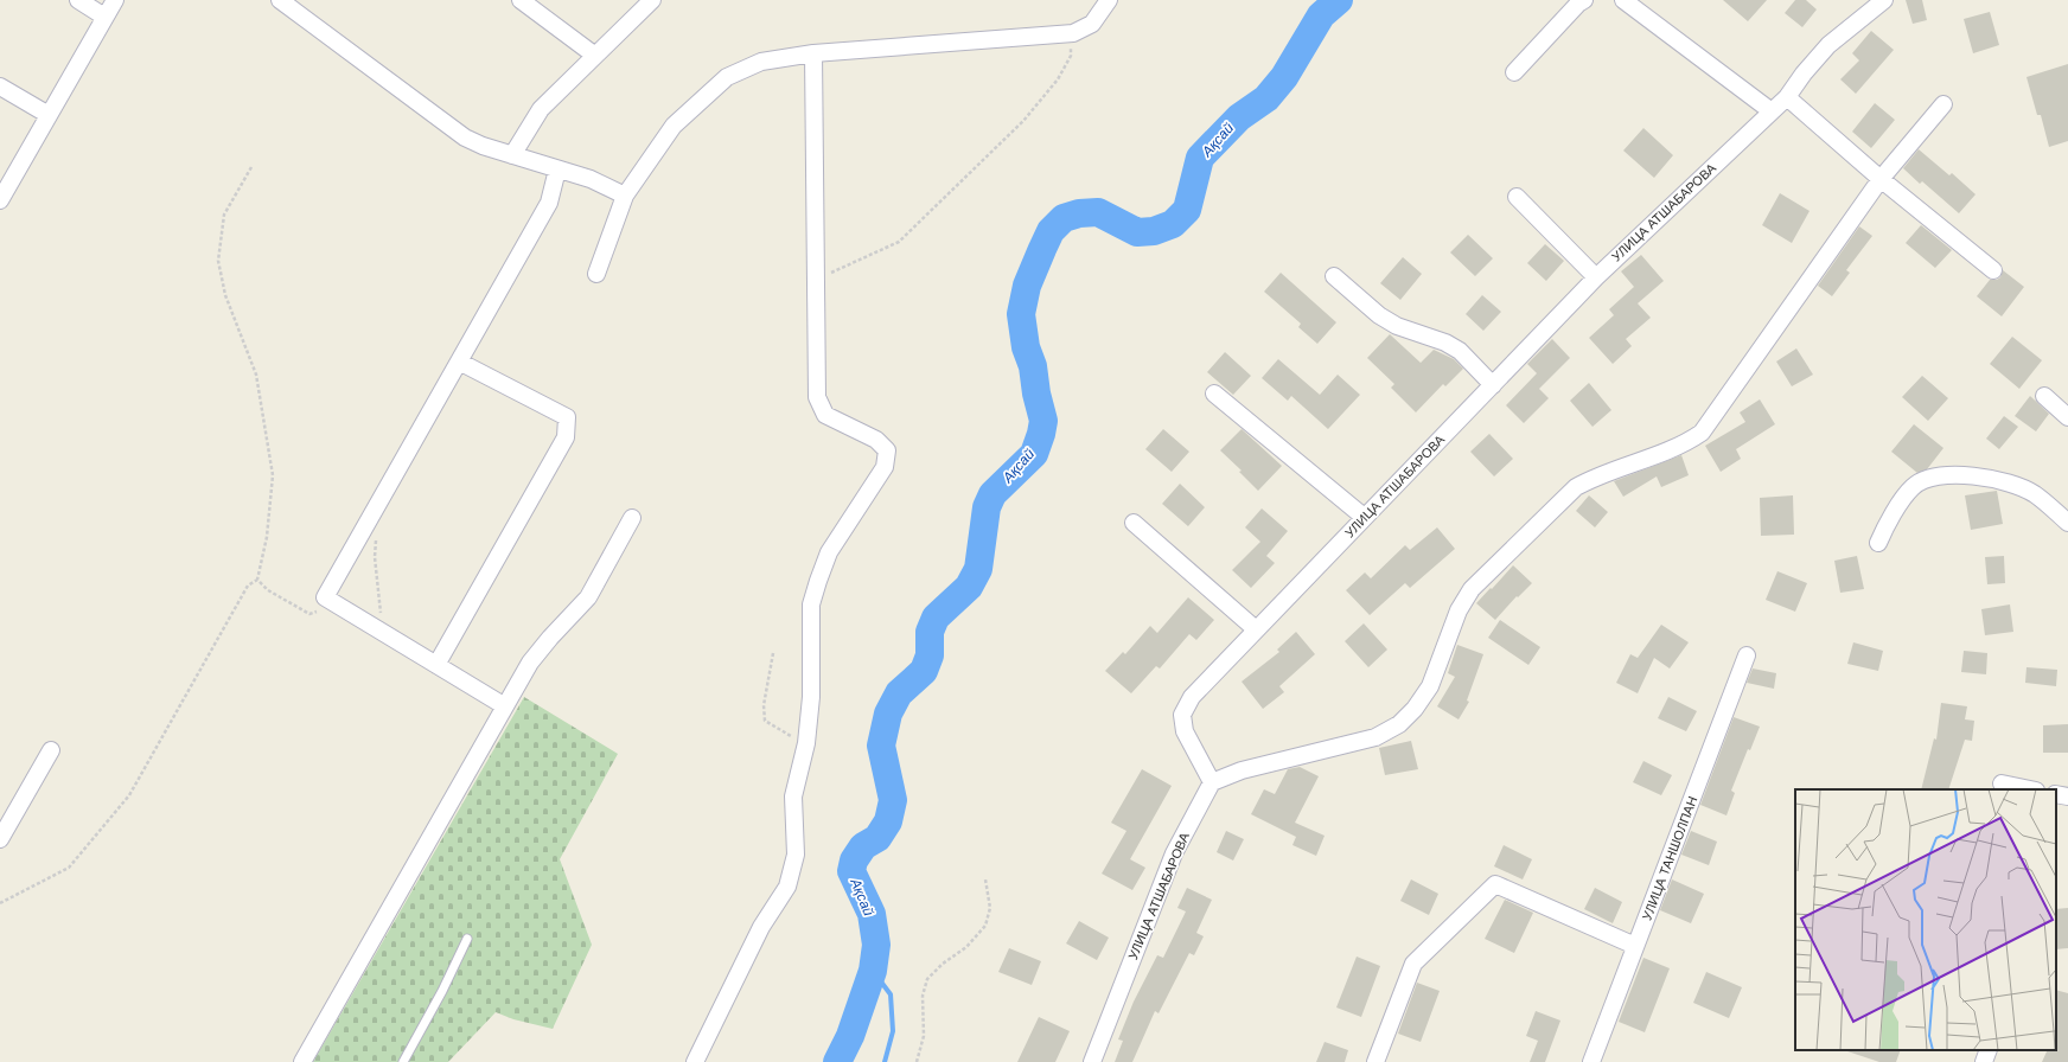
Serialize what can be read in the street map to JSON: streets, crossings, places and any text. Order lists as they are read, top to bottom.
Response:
{
  "streets": {
    "street": ["УЛИЦА АТШАБАРОВА", "УЛИЦА ТАНШОЛПАН"]
  },
  "water": ["Ақсай"]
}
